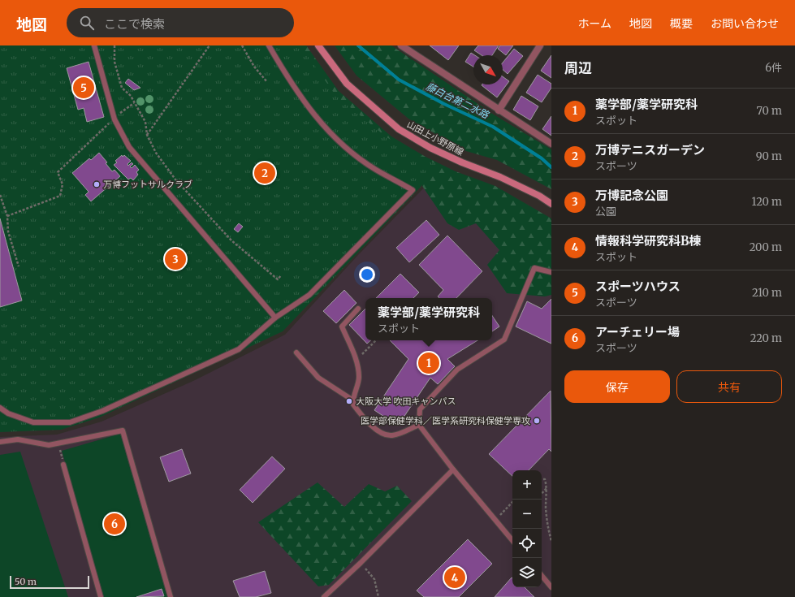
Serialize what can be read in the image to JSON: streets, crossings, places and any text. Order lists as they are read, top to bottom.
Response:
{
  "streets": {
    "main road": ["山田上小野原線"]
  },
  "water": ["藤白台第二水路"],
  "places": ["万博フットサルクラブ", "大阪大学 吹田キャンパス", "医学部保健学科／医学系研究科保健学専攻"],
  "scale_bar": "50 m",
  "north": "bottom right",
  "page": {
    "header": "地図",
    "search": "ここで検索",
    "nav": [
      "ホーム",
      "地図",
      "概要",
      "お問い合わせ"
    ],
    "heading": ["周辺", "6件"],
    "pins": [
      "5",
      "2",
      "3",
      "1",
      "6",
      "4"
    ],
    "list": [
      {
        "mark": "1",
        "name": "薬学部/薬学研究科",
        "note": "スポット",
        "value": "70 m"
      },
      {
        "mark": "2",
        "name": "万博テニスガーデン",
        "note": "スポーツ",
        "value": "90 m"
      },
      {
        "mark": "3",
        "name": "万博記念公園",
        "note": "公園",
        "value": "120 m"
      },
      {
        "mark": "4",
        "name": "情報科学研究科B棟",
        "note": "スポット",
        "value": "200 m"
      },
      {
        "mark": "5",
        "name": "スポーツハウス",
        "note": "スポーツ",
        "value": "210 m"
      },
      {
        "mark": "6",
        "name": "アーチェリー場",
        "note": "スポーツ",
        "value": "220 m"
      }
    ],
    "popup": ["薬学部/薬学研究科", "スポット"],
    "buttons": ["保存", "共有"],
    "map_buttons": ["+", "−"],
    "scale": "50 m"
  }
}
